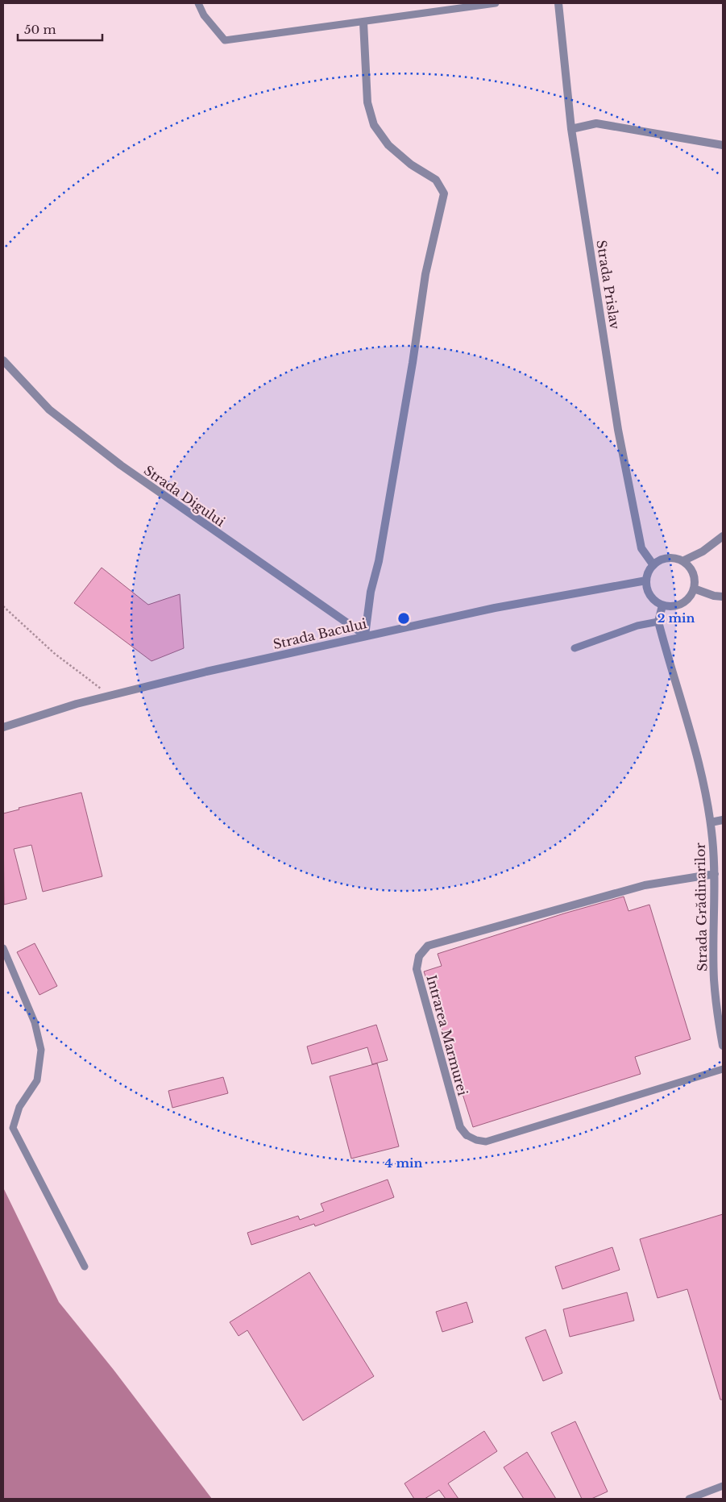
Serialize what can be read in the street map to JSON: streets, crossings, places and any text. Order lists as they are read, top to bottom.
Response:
{
  "streets": {
    "street": [
      "Strada Prislav",
      "Strada Digului",
      "Strada Bacului",
      "Strada Grădinarilor",
      "Intrarea Marmurei"
    ]
  },
  "crossings": [
    ["Strada Prislav", "Strada Bacului"],
    ["Strada Prislav", "Strada Grădinarilor"],
    ["Strada Digului", "Strada Bacului"],
    ["Strada Bacului", "Strada Grădinarilor"],
    ["Strada Grădinarilor", "Intrarea Marmurei"]
  ],
  "scale_bar": "50 m",
  "rings": ["2 min", "4 min"]
}
